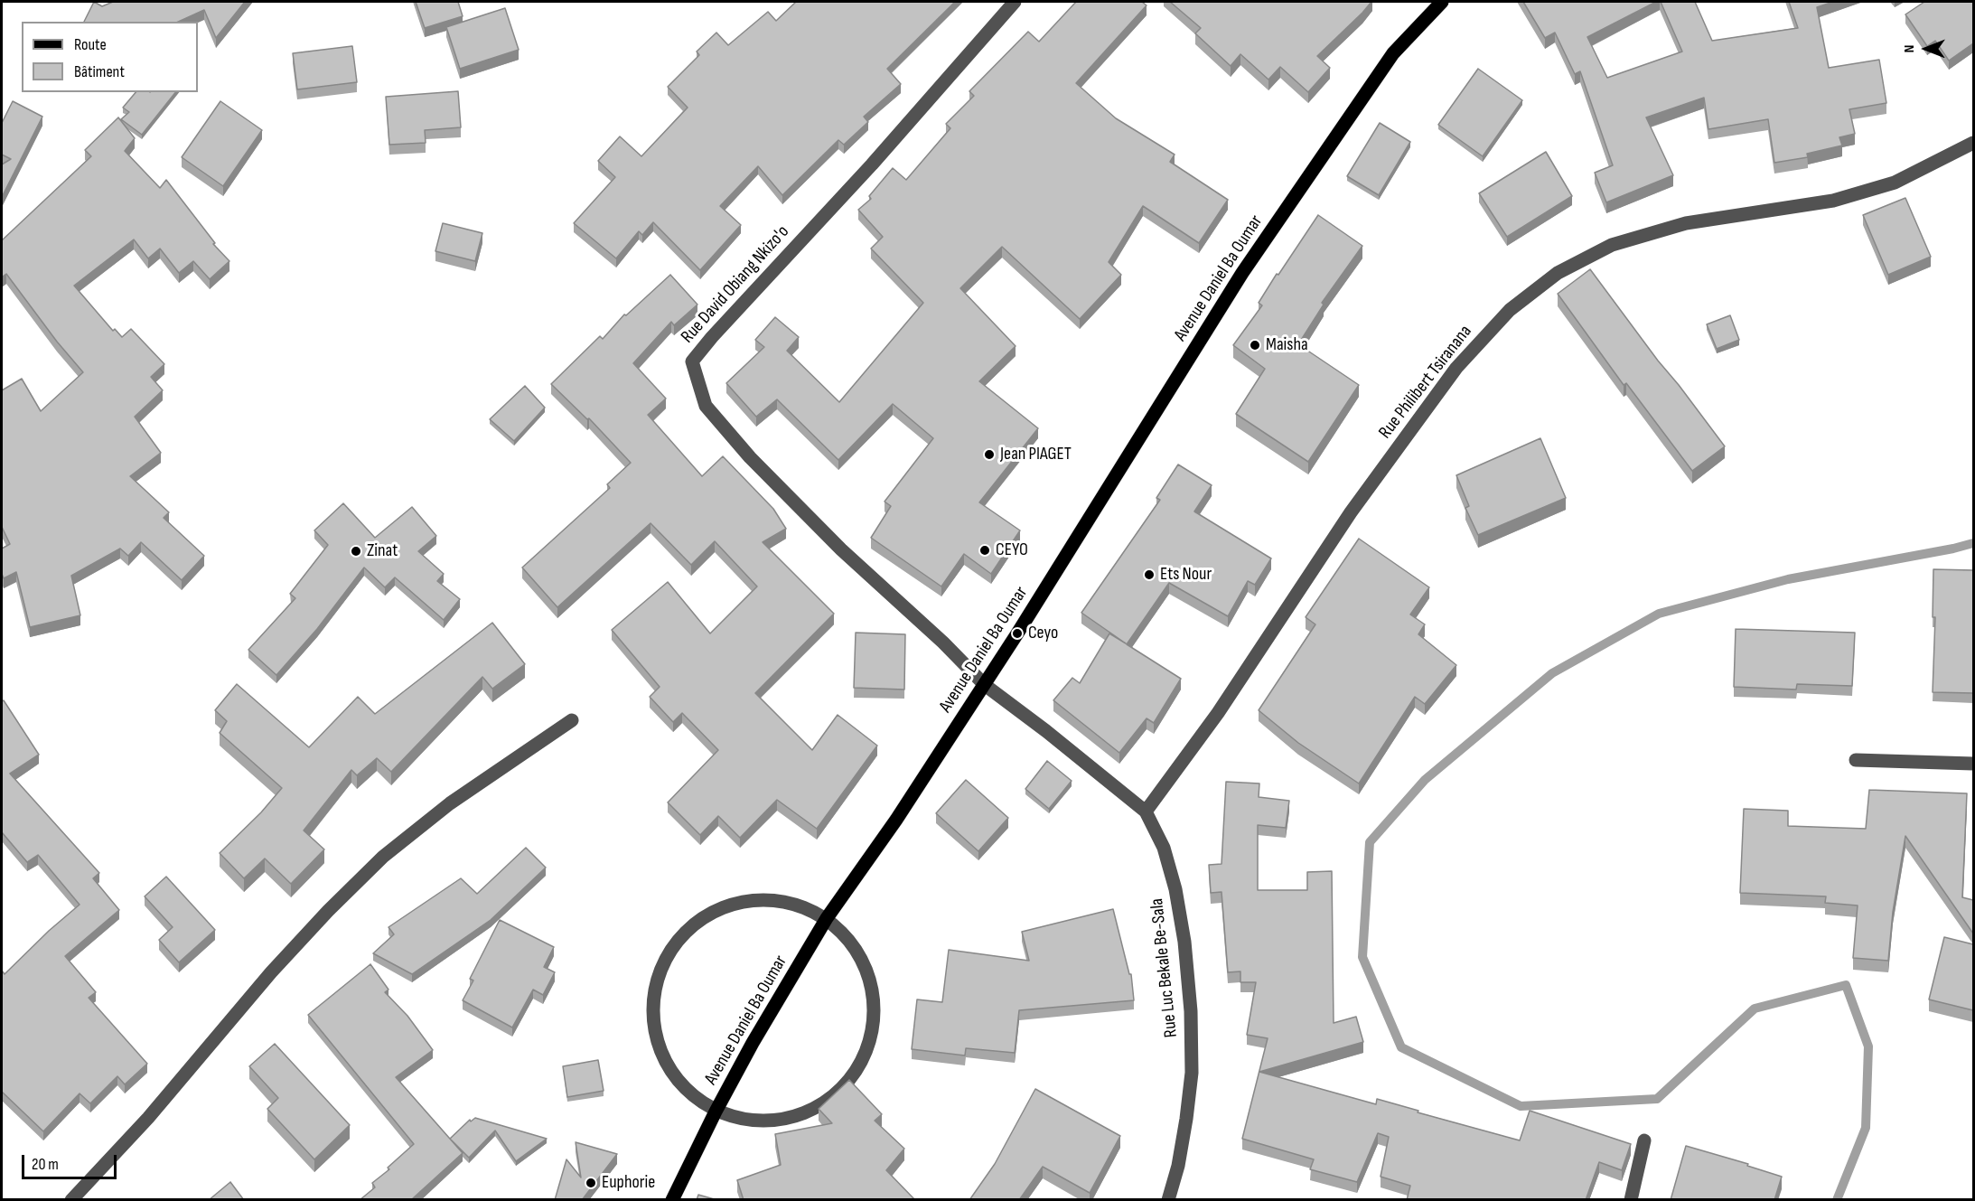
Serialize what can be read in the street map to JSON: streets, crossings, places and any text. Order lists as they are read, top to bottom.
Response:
{
  "streets": {
    "main road": ["Avenue Daniel Ba Oumar"],
    "street": ["Rue David Obiang Nkizo'o", "Rue Philibert Tsiranana", "Rue Luc Bekale Be-Sala"]
  },
  "crossings": [
    ["Avenue Daniel Ba Oumar", "Rue David Obiang Nkizo'o"],
    ["Avenue Daniel Ba Oumar", "Rue Luc Bekale Be-Sala"],
    ["Rue David Obiang Nkizo'o", "Rue Luc Bekale Be-Sala"],
    ["Rue Philibert Tsiranana", "Rue Luc Bekale Be-Sala"]
  ],
  "places": [
    "Maisha",
    "Jean PIAGET",
    "CEYO",
    "Zinat",
    "Ets Nour",
    "Ceyo",
    "Euphorie"
  ],
  "legend": ["Route", "Bâtiment"],
  "scale_bar": "20 m",
  "north": "left"
}
